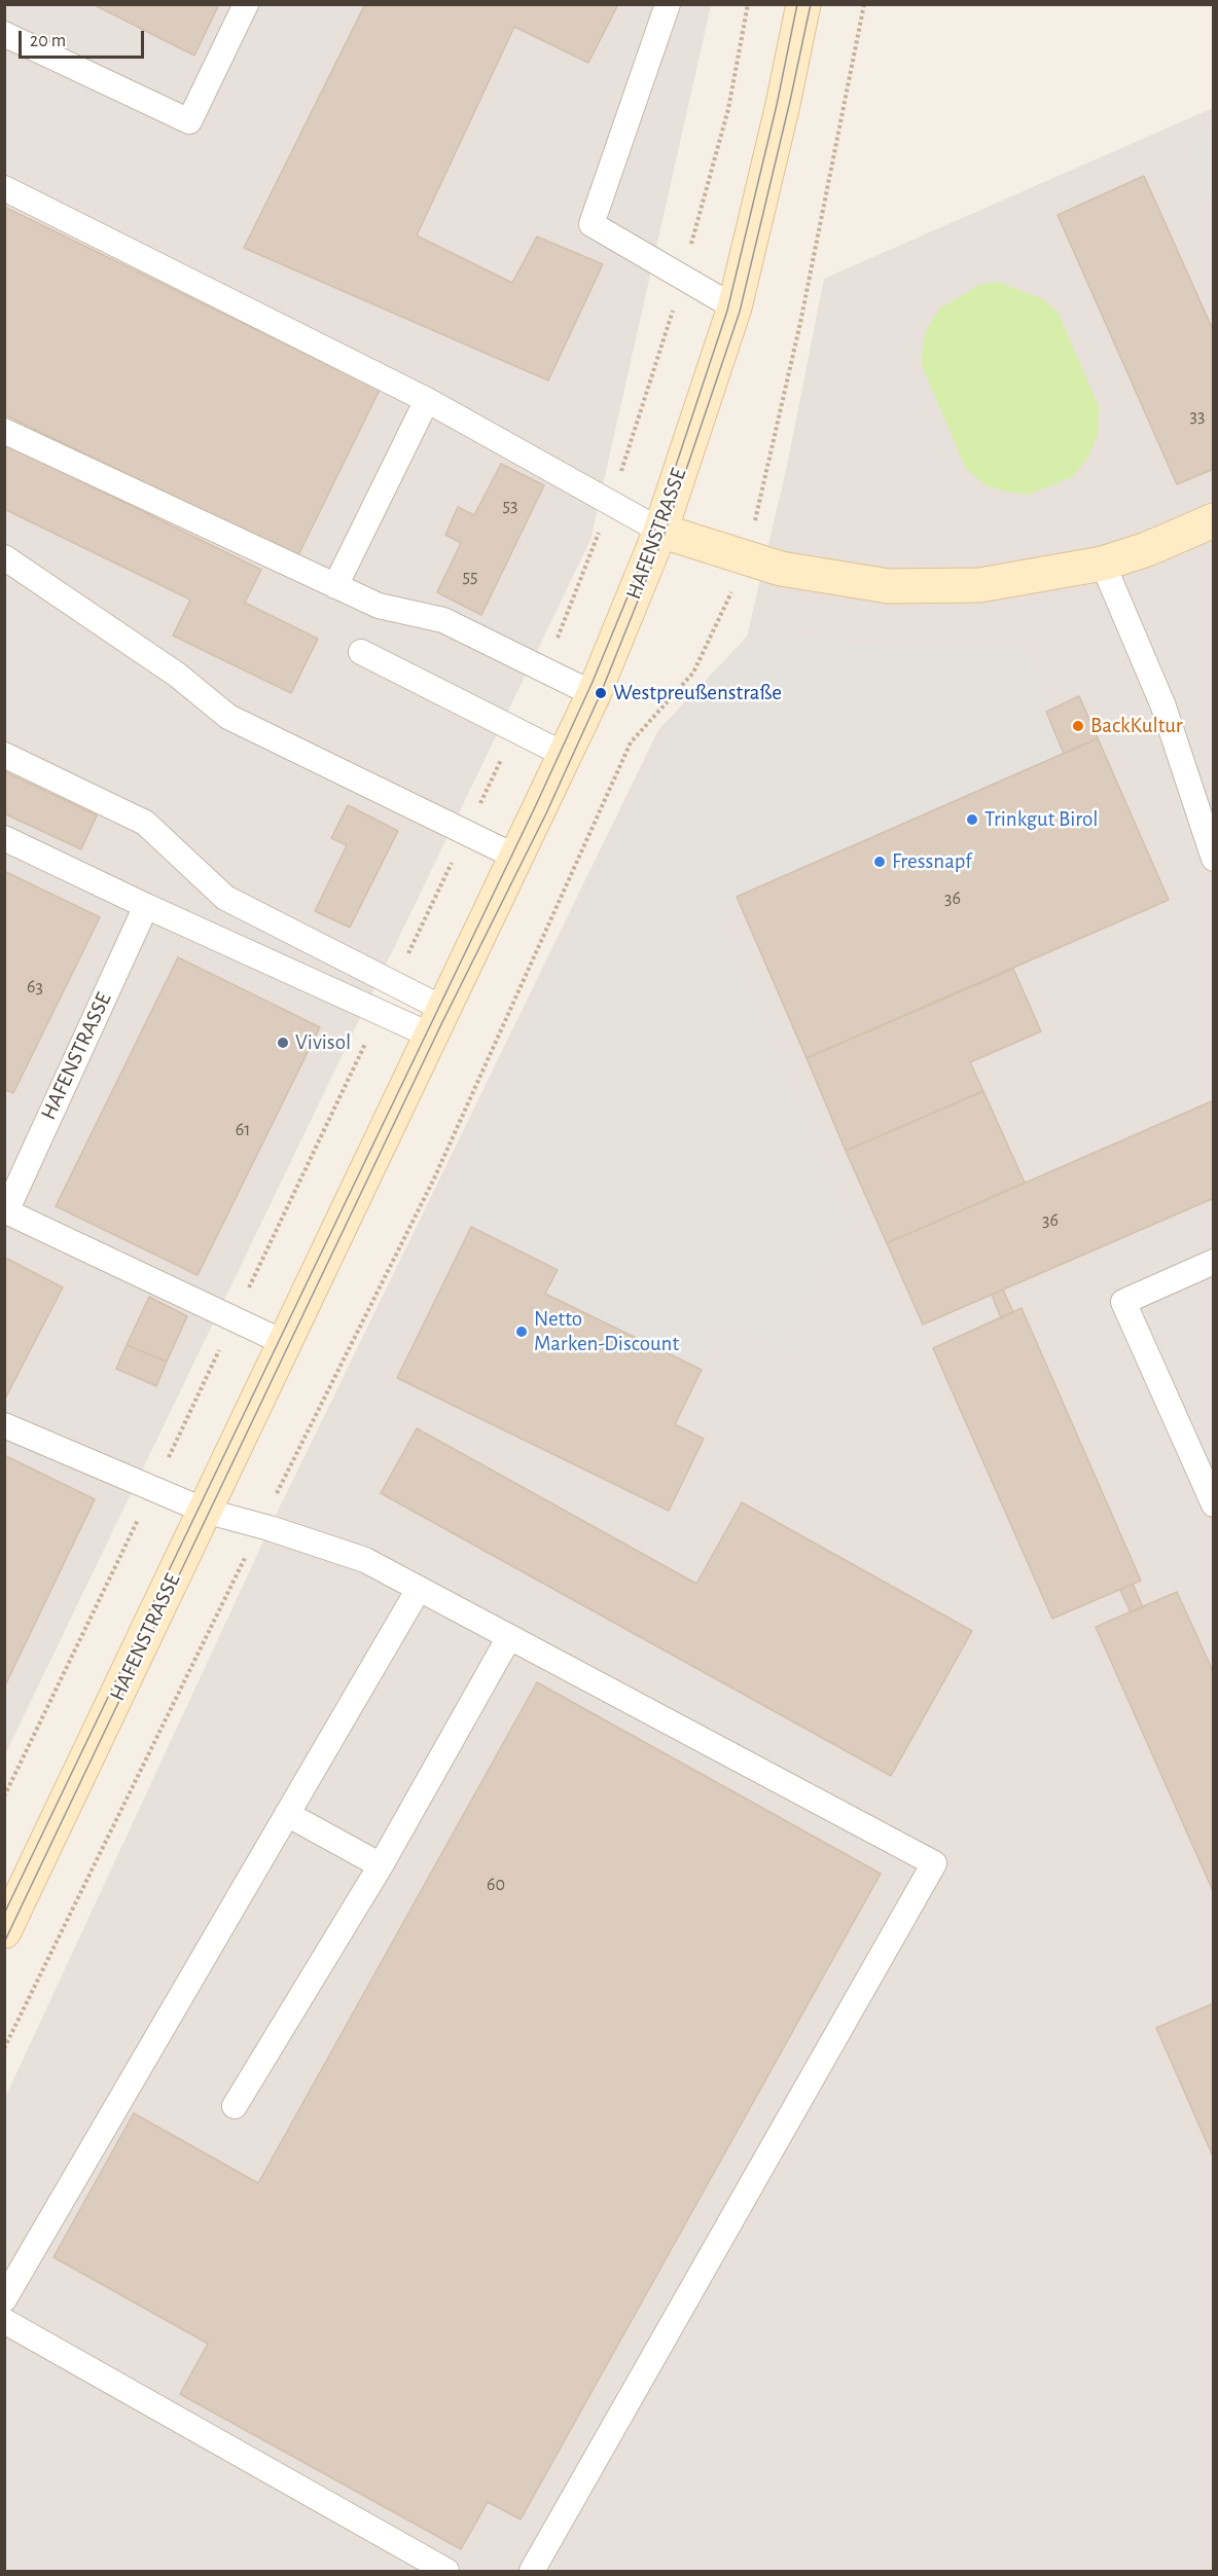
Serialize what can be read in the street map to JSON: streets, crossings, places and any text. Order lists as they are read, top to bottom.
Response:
{
  "streets": {
    "street": ["HAFENSTRASSE"]
  },
  "places": [
    "Westpreußenstraße",
    "BackKultur",
    "Trinkgut Birol",
    "Fressnapf",
    "Vivisol",
    "Netto Marken-Discount"
  ],
  "house_numbers": [
    "33",
    "53",
    "55",
    "36",
    "63",
    "61",
    "36",
    "60"
  ],
  "scale_bar": "20 m"
}
